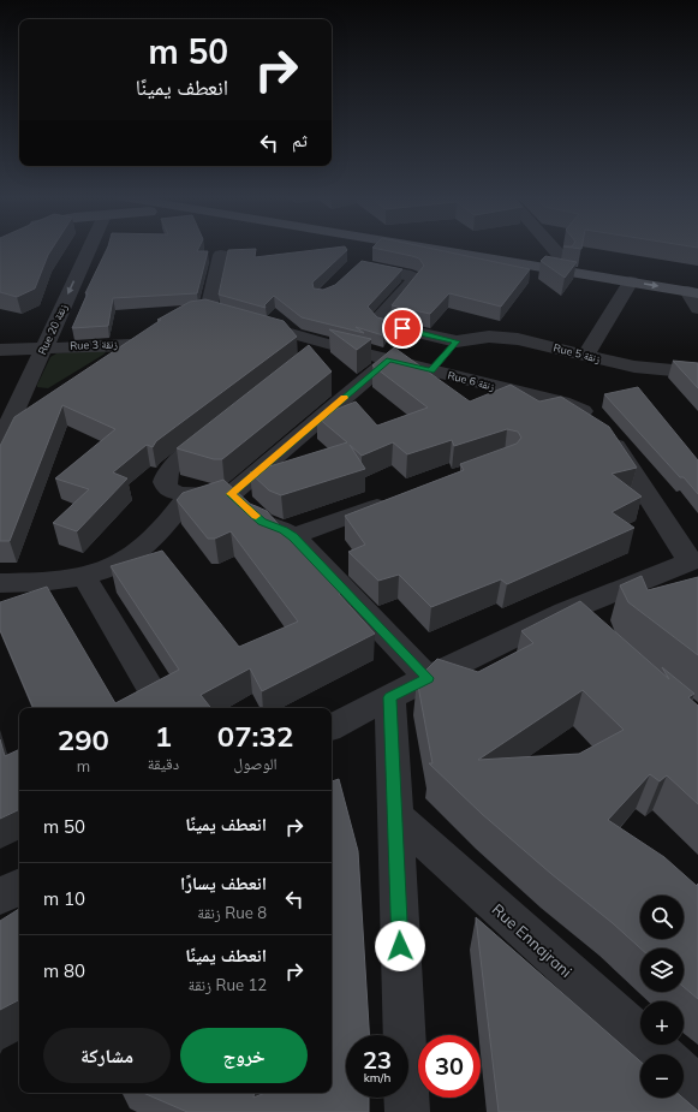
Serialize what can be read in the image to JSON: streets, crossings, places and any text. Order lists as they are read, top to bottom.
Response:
{
  "streets": {
    "street": [
      "Rue 20 زنقة",
      "Rue 3 زنقة",
      "Rue 5 زنقة",
      "Rue 6 زنقة",
      "Rue Ennajrani"
    ]
  },
  "crossings": [
    ["Rue 20 زنقة", "Rue 3 زنقة"]
  ],
  "one_way": ["Rue 20 زنقة"],
  "page": {
    "turn": ["50 m", "انعطف يمينًا"],
    "then": "ثم",
    "eta": [
      "07:32",
      "الوصول",
      "1",
      "دقيقة",
      "290",
      "m"
    ],
    "list": [
      {
        "name": "انعطف يمينًا",
        "value": "50 m"
      },
      {
        "name": "انعطف يسارًا",
        "note": "Rue 8 زنقة",
        "value": "10 m"
      },
      {
        "name": "انعطف يمينًا",
        "note": "Rue 12 زنقة",
        "value": "80 m"
      }
    ],
    "map_buttons": ["+", "−"],
    "buttons": ["خروج", "مشاركة"],
    "speed": "23 km/h",
    "limit": "30"
  }
}
